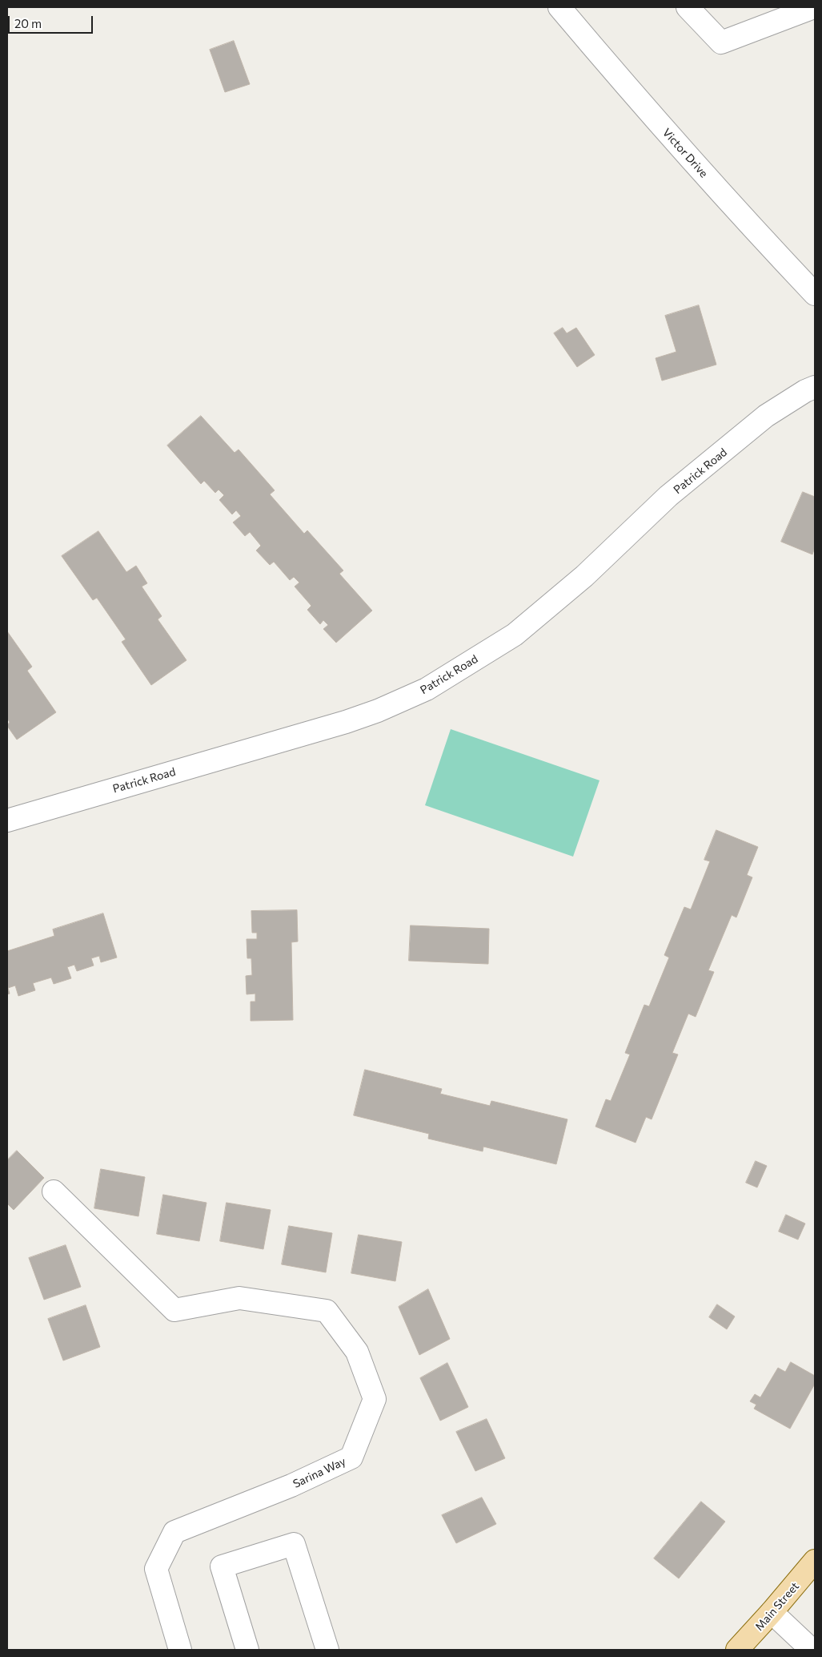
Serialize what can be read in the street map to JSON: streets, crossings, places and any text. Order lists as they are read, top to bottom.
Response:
{
  "streets": {
    "main road": ["Main Street"],
    "street": ["Victor Drive", "Patrick Road", "Sarina Way"]
  },
  "scale_bar": "20 m"
}
